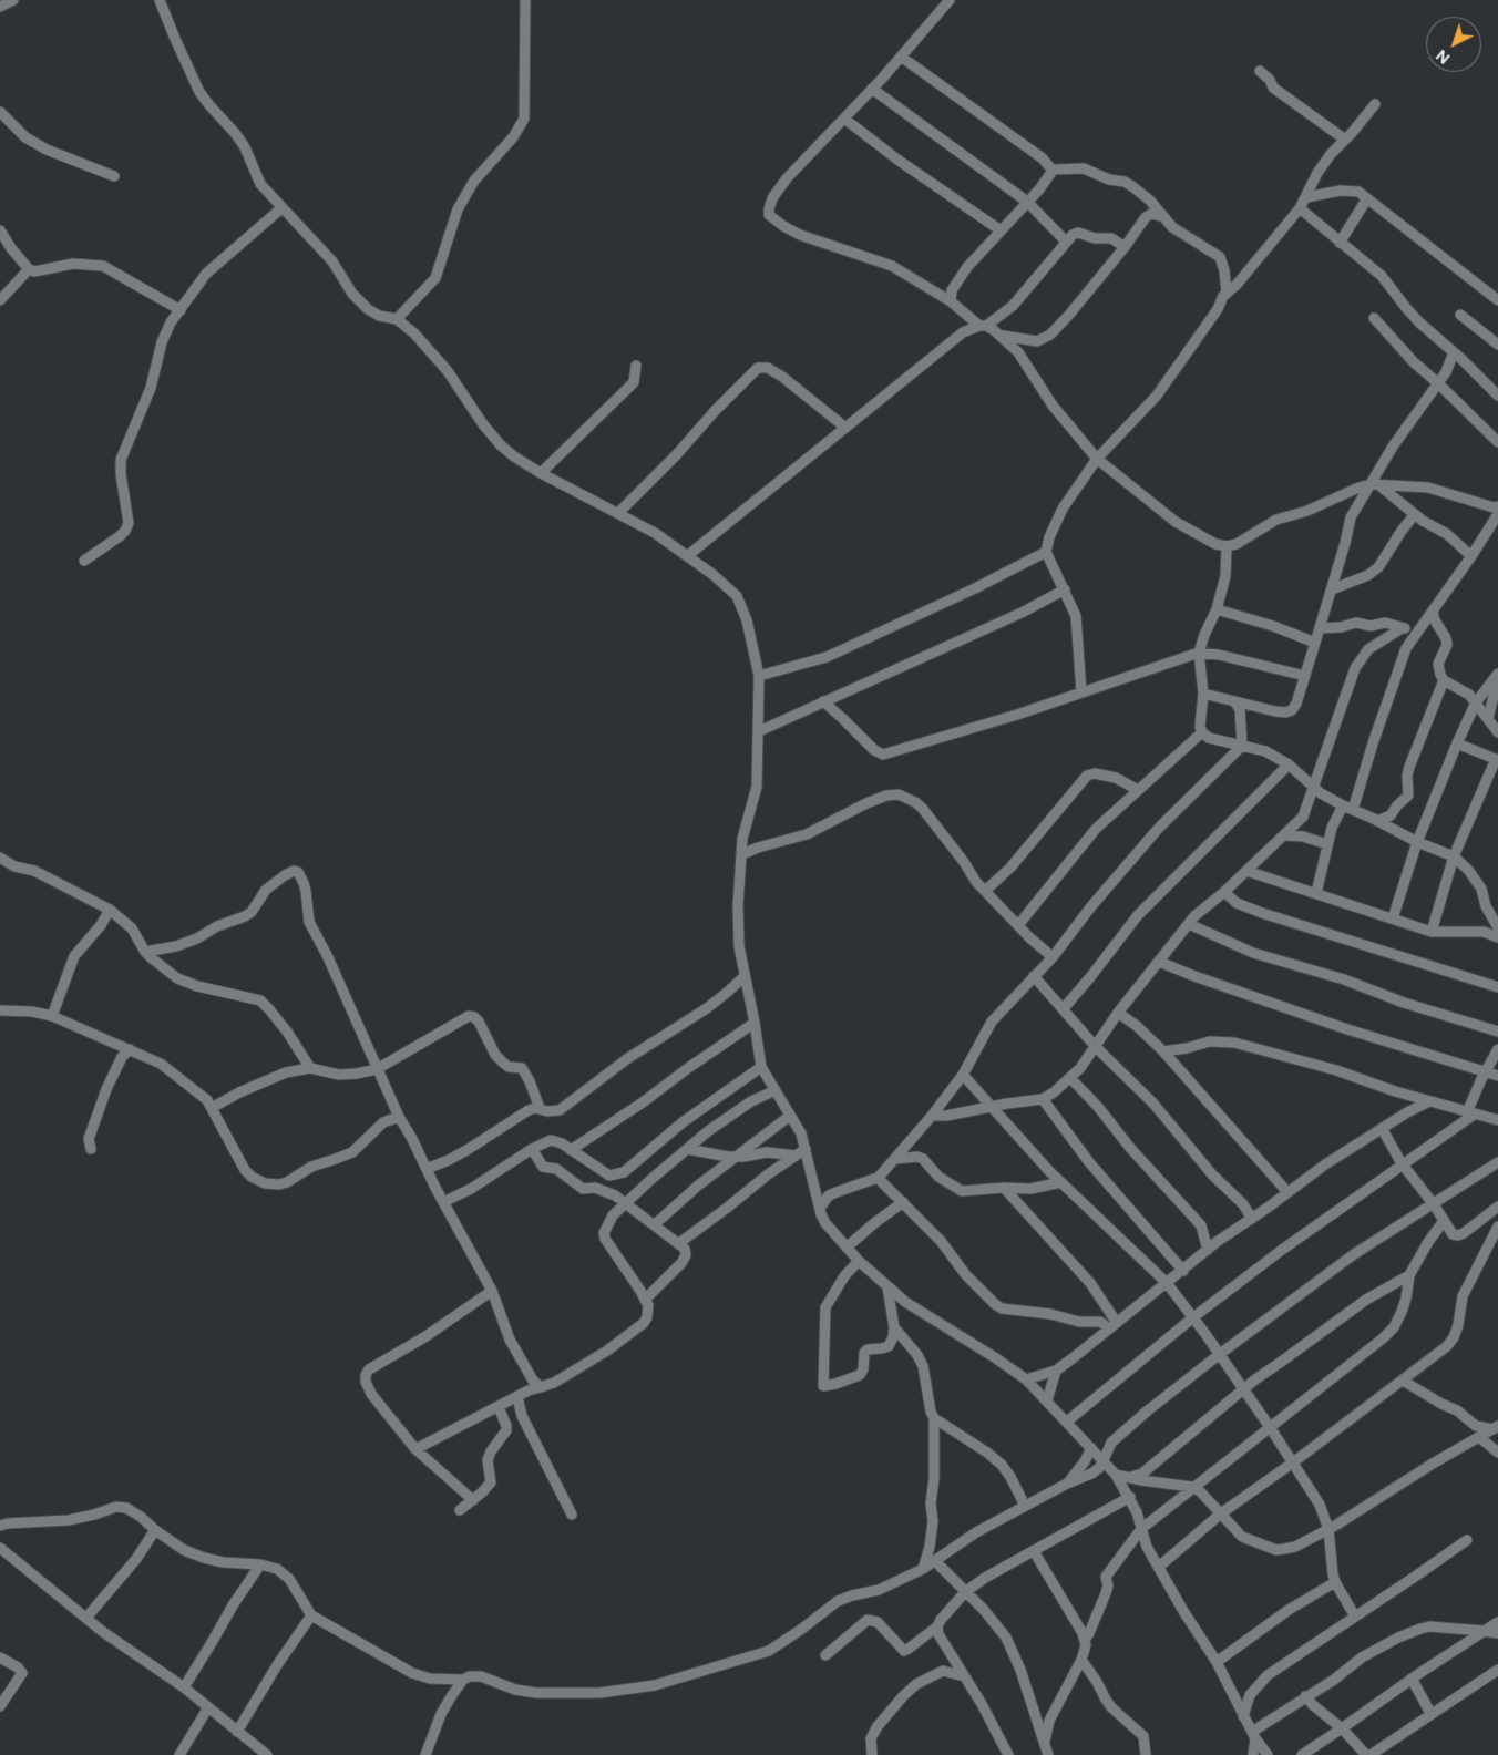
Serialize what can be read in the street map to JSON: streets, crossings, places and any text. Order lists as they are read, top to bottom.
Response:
{
  "north": "bottom left"
}
